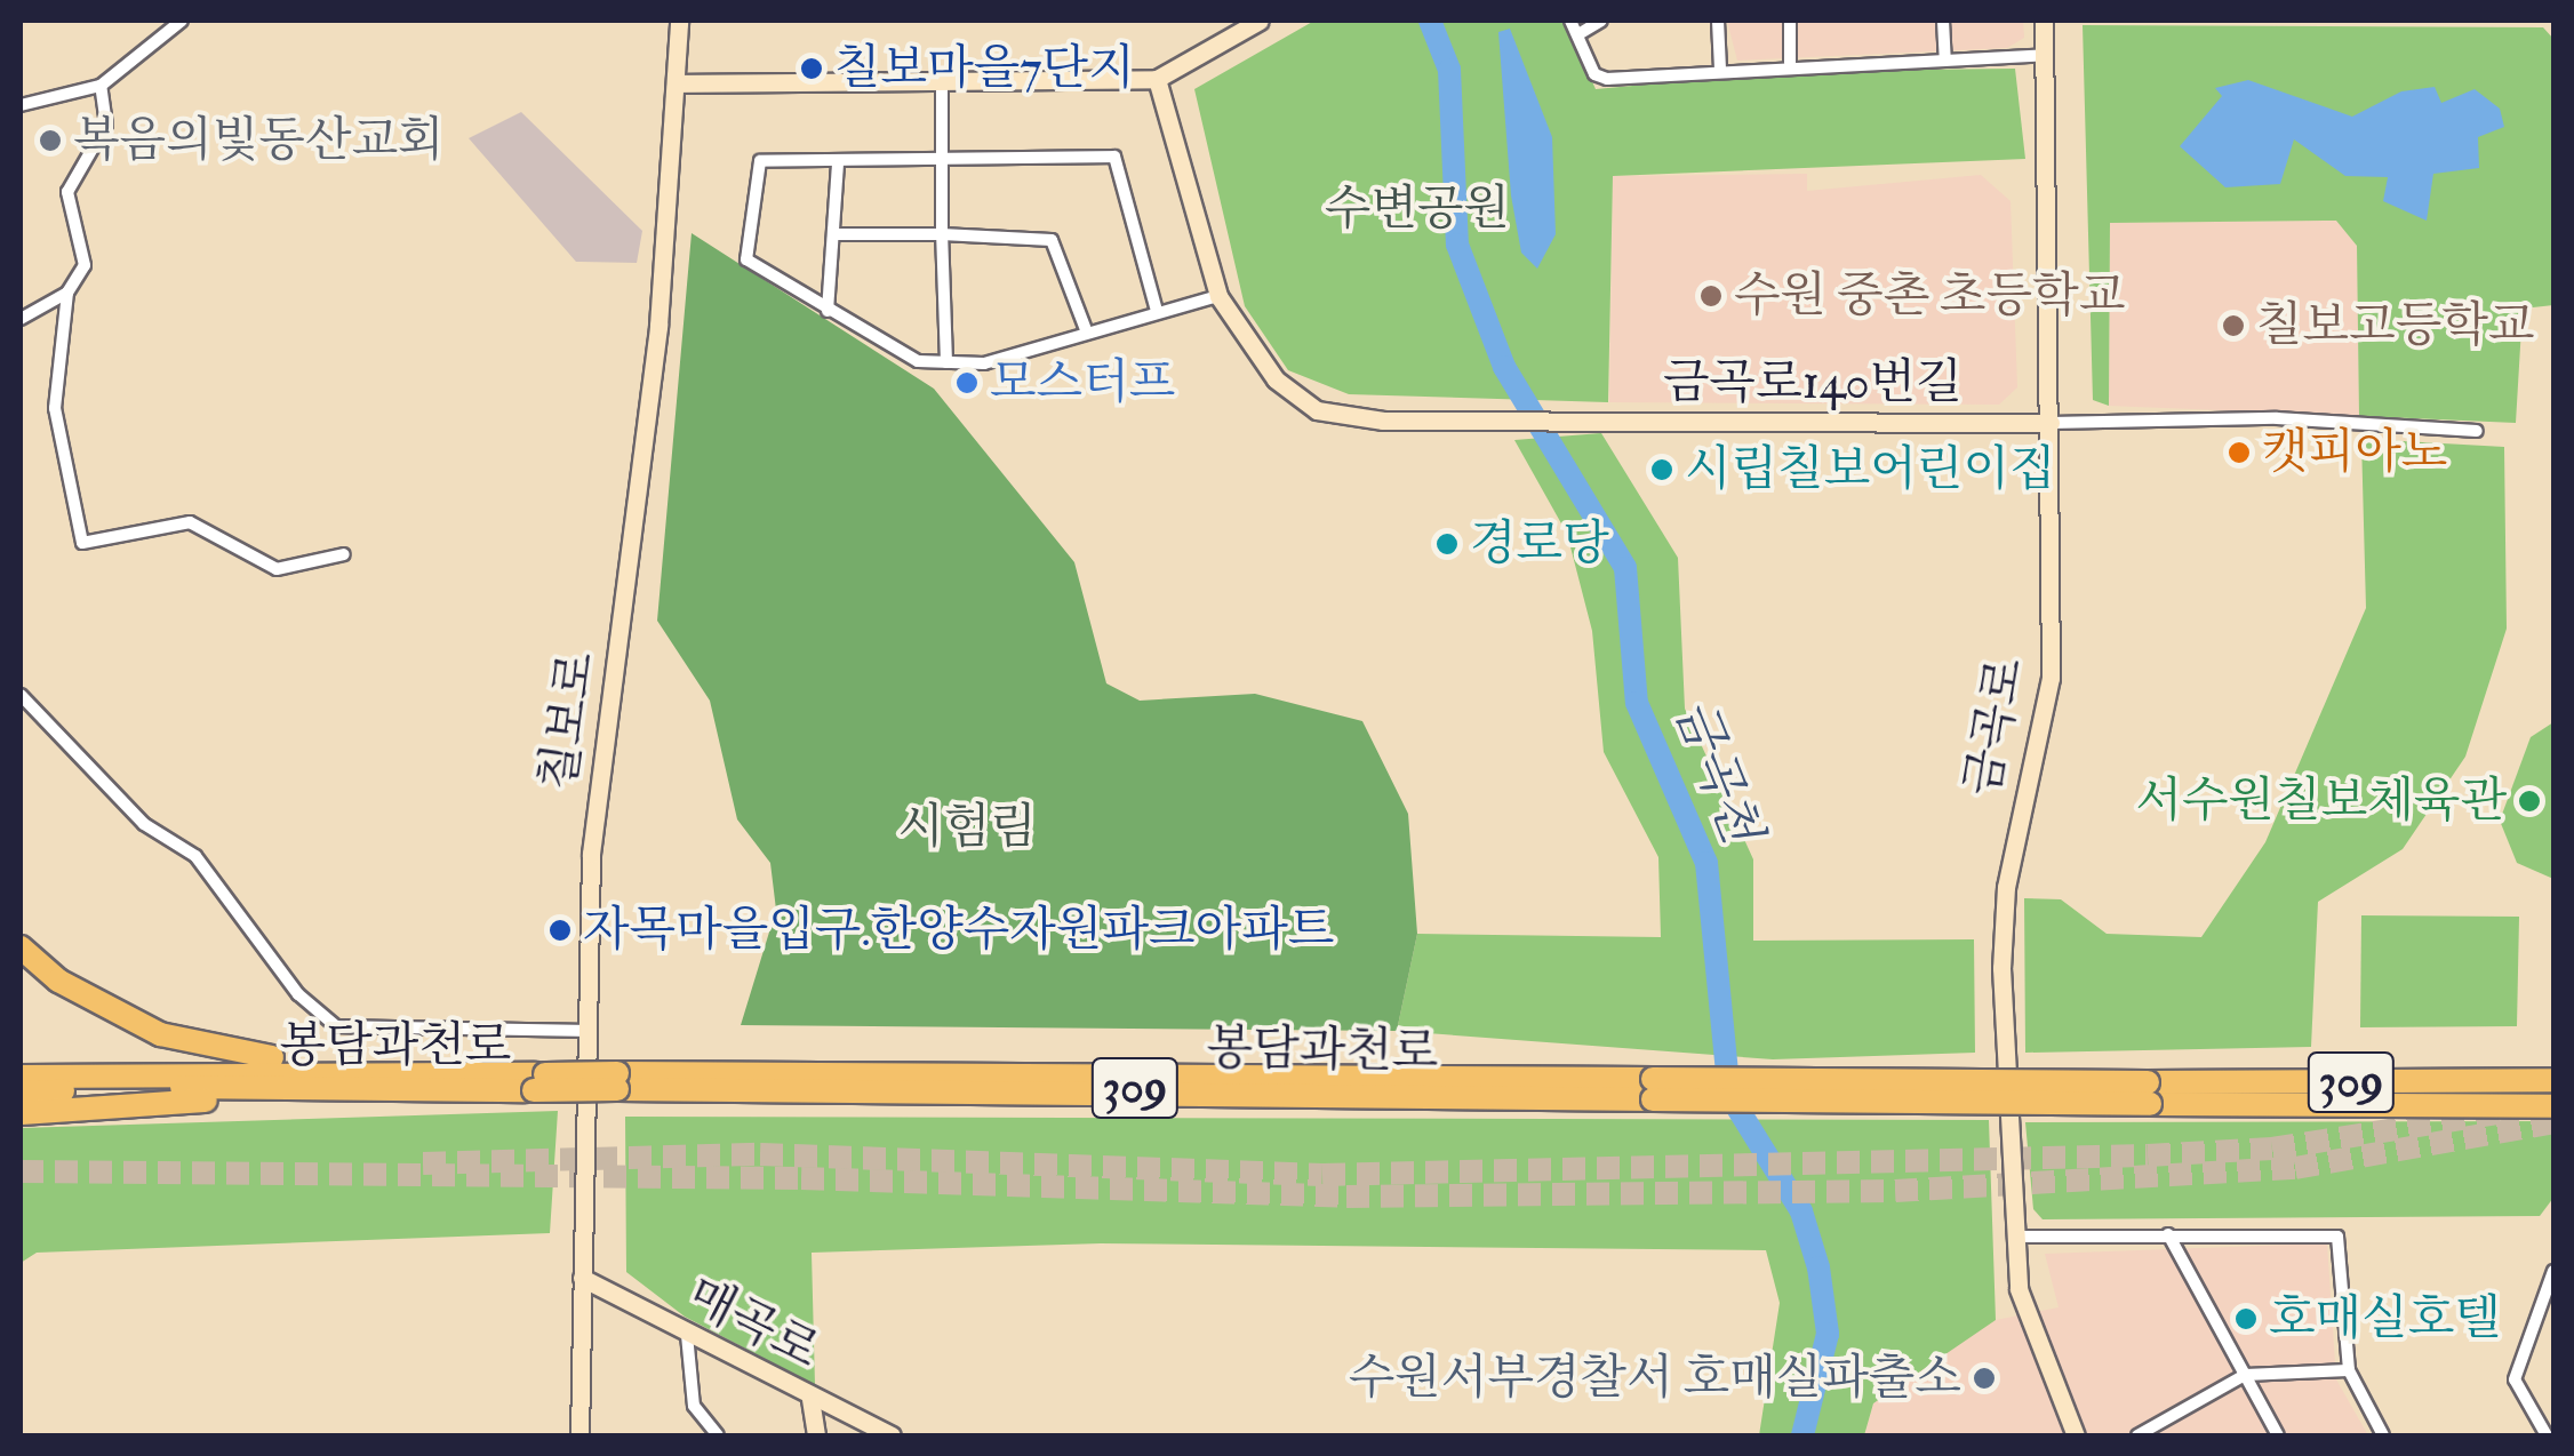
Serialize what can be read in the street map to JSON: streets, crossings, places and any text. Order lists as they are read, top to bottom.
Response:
{
  "streets": {
    "highway": ["봉담과천로", "309"],
    "main road": [
      "금곡로140번길",
      "칠보로",
      "금곡로",
      "매곡로"
    ]
  },
  "crossings": [
    ["금곡로140번길", "금곡로"],
    ["칠보로", "매곡로"]
  ],
  "water": ["금곡천"],
  "parks": ["수변공원", "시험림"],
  "places": [
    "칠보마을7단지",
    "복음의빛동산교회",
    "수원 중촌 초등학교",
    "칠보고등학교",
    "모스터프",
    "캣피아노",
    "시립칠보어린이집",
    "경로당",
    "서수원칠보체육관",
    "자목마을입구.한양수자원파크아파트",
    "호매실호텔",
    "수원서부경찰서 호매실파출소"
  ]
}
